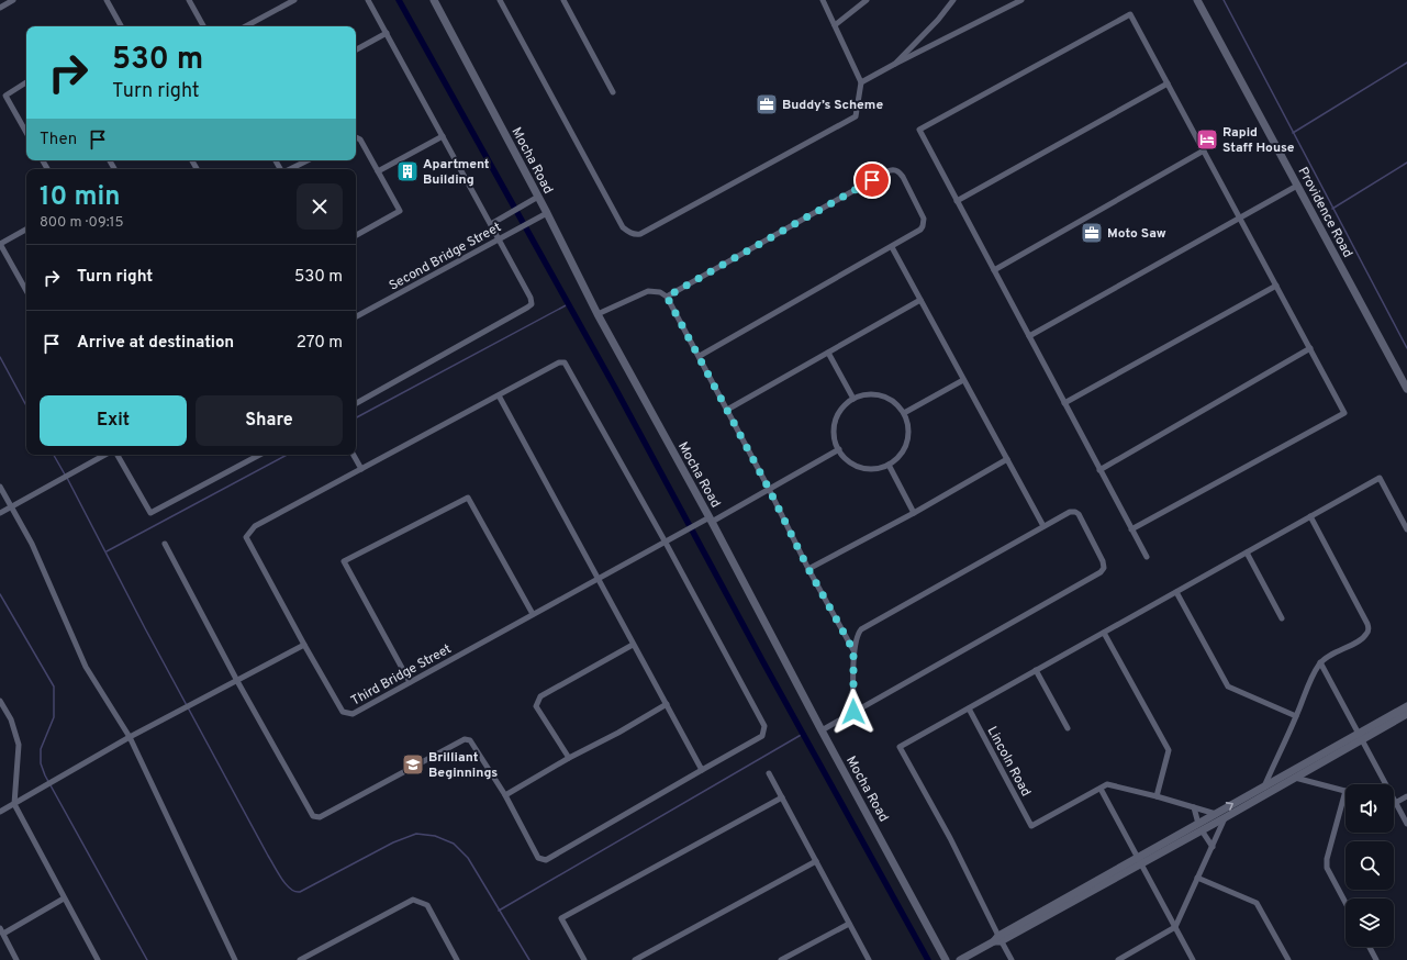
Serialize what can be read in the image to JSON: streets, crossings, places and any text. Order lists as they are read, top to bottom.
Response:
{
  "streets": {
    "street": [
      "Mocha Road",
      "Providence Road",
      "Second Bridge Street",
      "Third Bridge Street",
      "Lincoln Road"
    ]
  },
  "crossings": [
    ["Mocha Road", "Second Bridge Street"],
    ["Mocha Road", "Third Bridge Street"]
  ],
  "places": {
    "office": ["Buddy’s Scheme", "Moto Saw"],
    "hotel": ["Rapid Staff House"],
    "building": ["Apartment Building"],
    "school or university": ["Brilliant Beginnings"]
  },
  "page": {
    "turn": ["530 m", "Turn right"],
    "then": "Then",
    "heading": ["10 min", "800 m · 09:15"],
    "list": [
      {
        "name": "Turn right",
        "value": "530 m"
      },
      {
        "name": "Arrive at destination",
        "value": "270 m"
      }
    ],
    "buttons": ["Exit", "Share"]
  }
}
